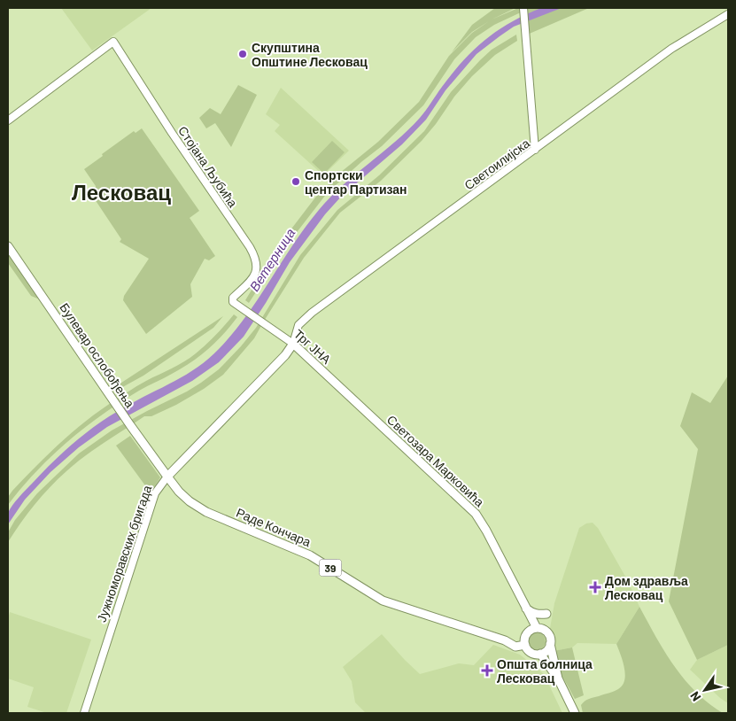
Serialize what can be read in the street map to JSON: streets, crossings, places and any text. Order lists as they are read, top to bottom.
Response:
{
  "streets": {
    "main road": [
      "Трг ЈНА",
      "Булевар ослобођења",
      "Светозара Марковића",
      "Раде Кончара",
      "Јужноморавских бригада",
      "39"
    ],
    "street": ["Светоилијска", "Стојана Љубића"]
  },
  "crossings": [
    ["Светоилијска", "Трг ЈНА"],
    ["Светоилијска", "Јужноморавских бригада"],
    ["Стојана Љубића", "Трг ЈНА"],
    ["Трг ЈНА", "Светозара Марковића"],
    ["Трг ЈНА", "Јужноморавских бригада"],
    ["Булевар ослобођења", "Раде Кончара"],
    ["Булевар ослобођења", "Јужноморавских бригада"],
    ["Светозара Марковића", "Раде Кончара"],
    ["Раде Кончара", "Јужноморавских бригада"]
  ],
  "districts": ["Лесковац"],
  "water": ["Ветерница"],
  "places": {
    "other": ["Скупштина Општине Лесковац", "Спортски центар Партизан"],
    "health": ["Дом здравља Лесковац", "Општа болница Лесковац"]
  },
  "north": "bottom left"
}
